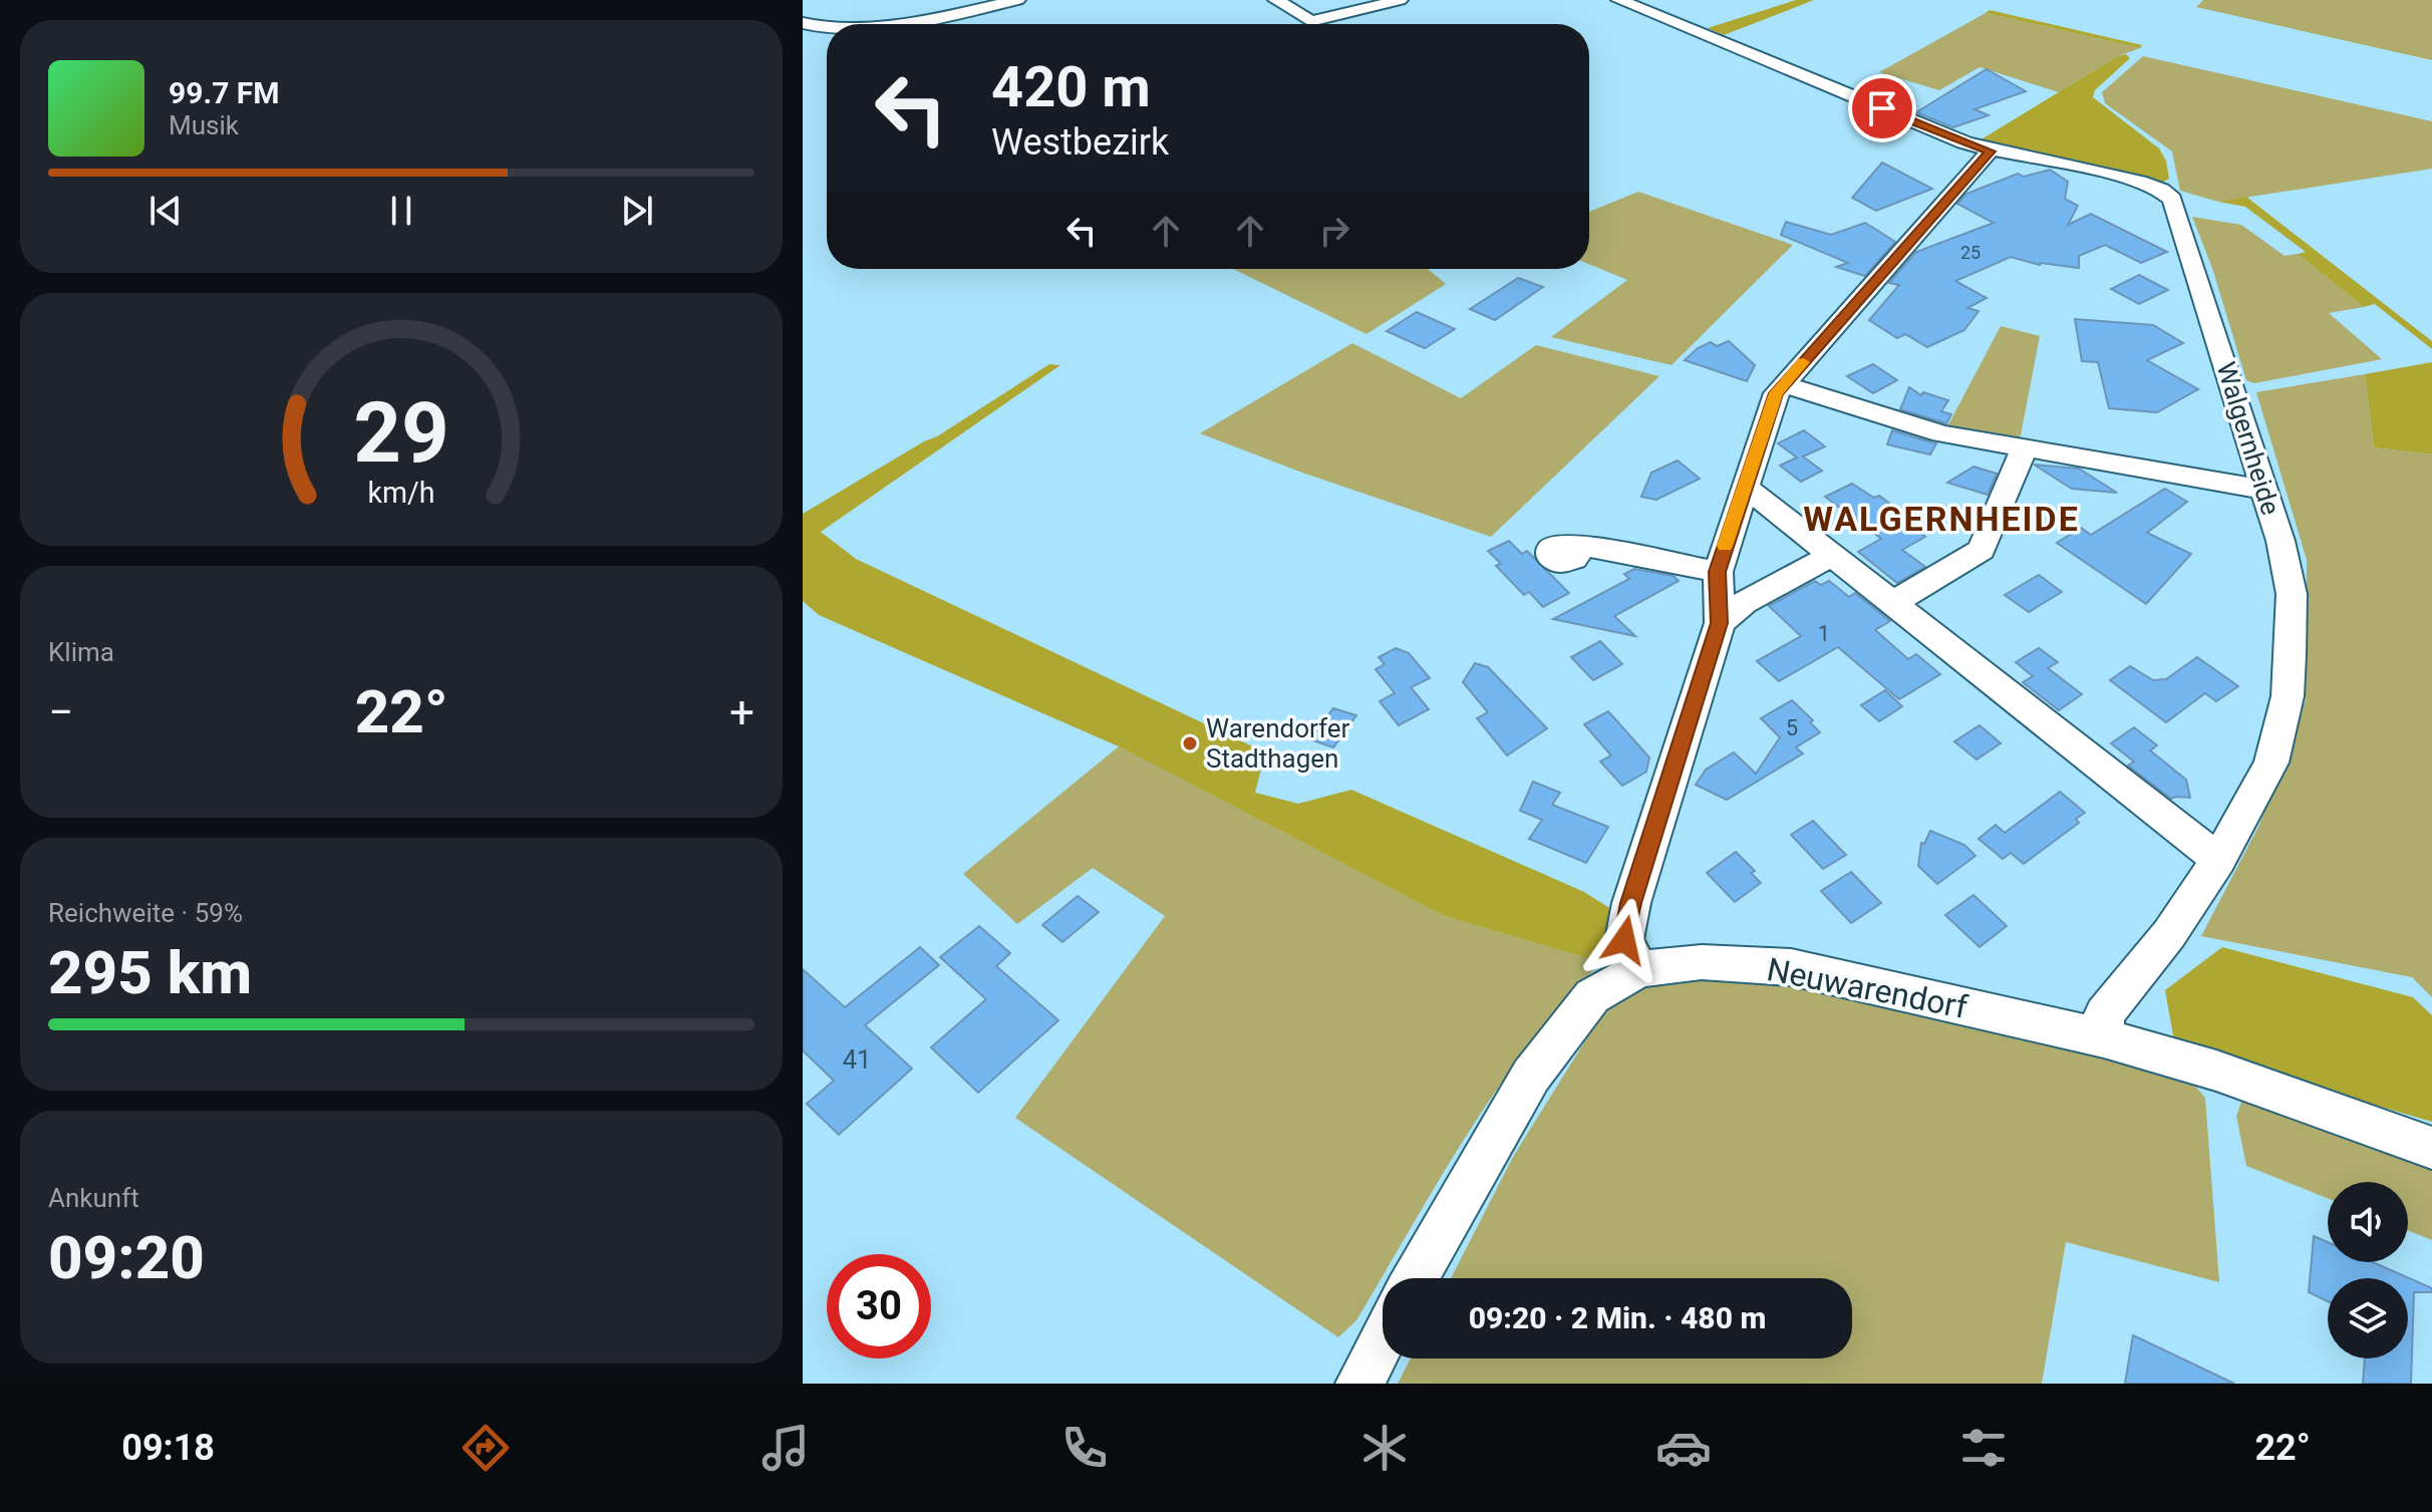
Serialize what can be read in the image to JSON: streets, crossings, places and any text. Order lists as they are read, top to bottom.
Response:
{
  "streets": {
    "street": ["Walgernheide", "Neuwarendorf"]
  },
  "crossings": [
    ["Walgernheide", "Neuwarendorf"]
  ],
  "districts": ["WALGERNHEIDE"],
  "places": ["Warendorfer Stadthagen"],
  "house_numbers": [
    "25",
    "1",
    "5",
    "41"
  ],
  "page": {
    "turn": ["420 m", "Westbezirk"],
    "song": ["99.7 FM", "Musik"],
    "tile": [
      "Klima",
      ["Reichweite · 59%", "295 km"],
      ["Ankunft", "09:20"]
    ],
    "heat": ["−", "22°", "+"],
    "limit": "30",
    "trip": "09:20 · 2 Min. · 480 m",
    "tabs": ["09:18", "22°"],
    "gauge": ["29", "km/h"]
  }
}
